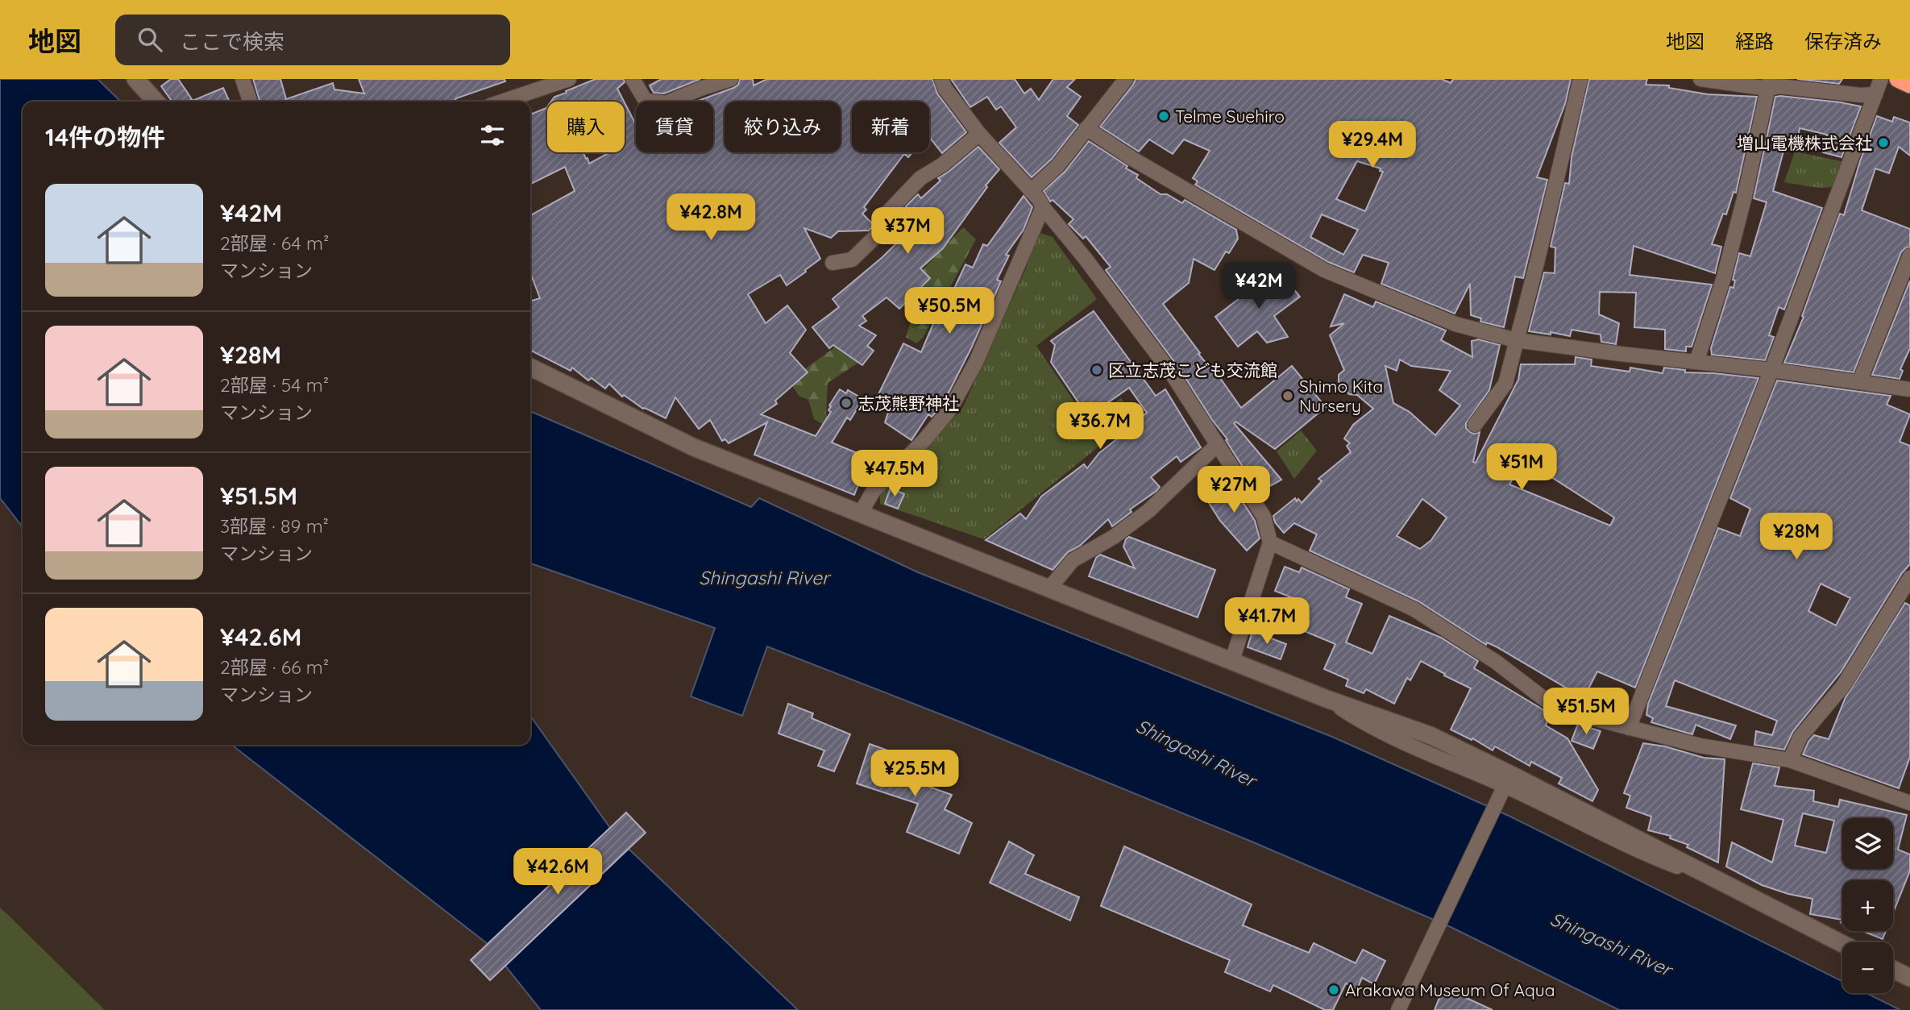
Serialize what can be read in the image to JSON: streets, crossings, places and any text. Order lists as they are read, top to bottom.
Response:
{
  "water": ["Shingashi River"],
  "places": [
    "Telme Suehiro",
    "増山電機株式会社",
    "区立志茂こども交流館",
    "Shimo Kita Nursery",
    "志茂熊野神社",
    "Arakawa Museum Of Aqua"
  ],
  "page": {
    "header": "地図",
    "search": "ここで検索",
    "nav": ["地図", "経路", "保存済み"],
    "chip": [
      "購入",
      "賃貸",
      "絞り込み",
      "新着"
    ],
    "heading": "14件の物件",
    "price": [
      "¥29.4M",
      "¥42.8M",
      "¥37M",
      "¥42M",
      "¥50.5M",
      "¥36.7M",
      "¥51M",
      "¥47.5M",
      "¥27M",
      "¥28M",
      "¥41.7M",
      "¥51.5M",
      "¥25.5M",
      "¥42.6M"
    ],
    "list": [
      {
        "name": "¥42M",
        "note": "2部屋 · 64 m² · マンション"
      },
      {
        "name": "¥28M",
        "note": "2部屋 · 54 m² · マンション"
      },
      {
        "name": "¥51.5M",
        "note": "3部屋 · 89 m² · マンション"
      },
      {
        "name": "¥42.6M",
        "note": "2部屋 · 66 m² · マンション"
      }
    ],
    "map_buttons": ["+", "−"]
  }
}
